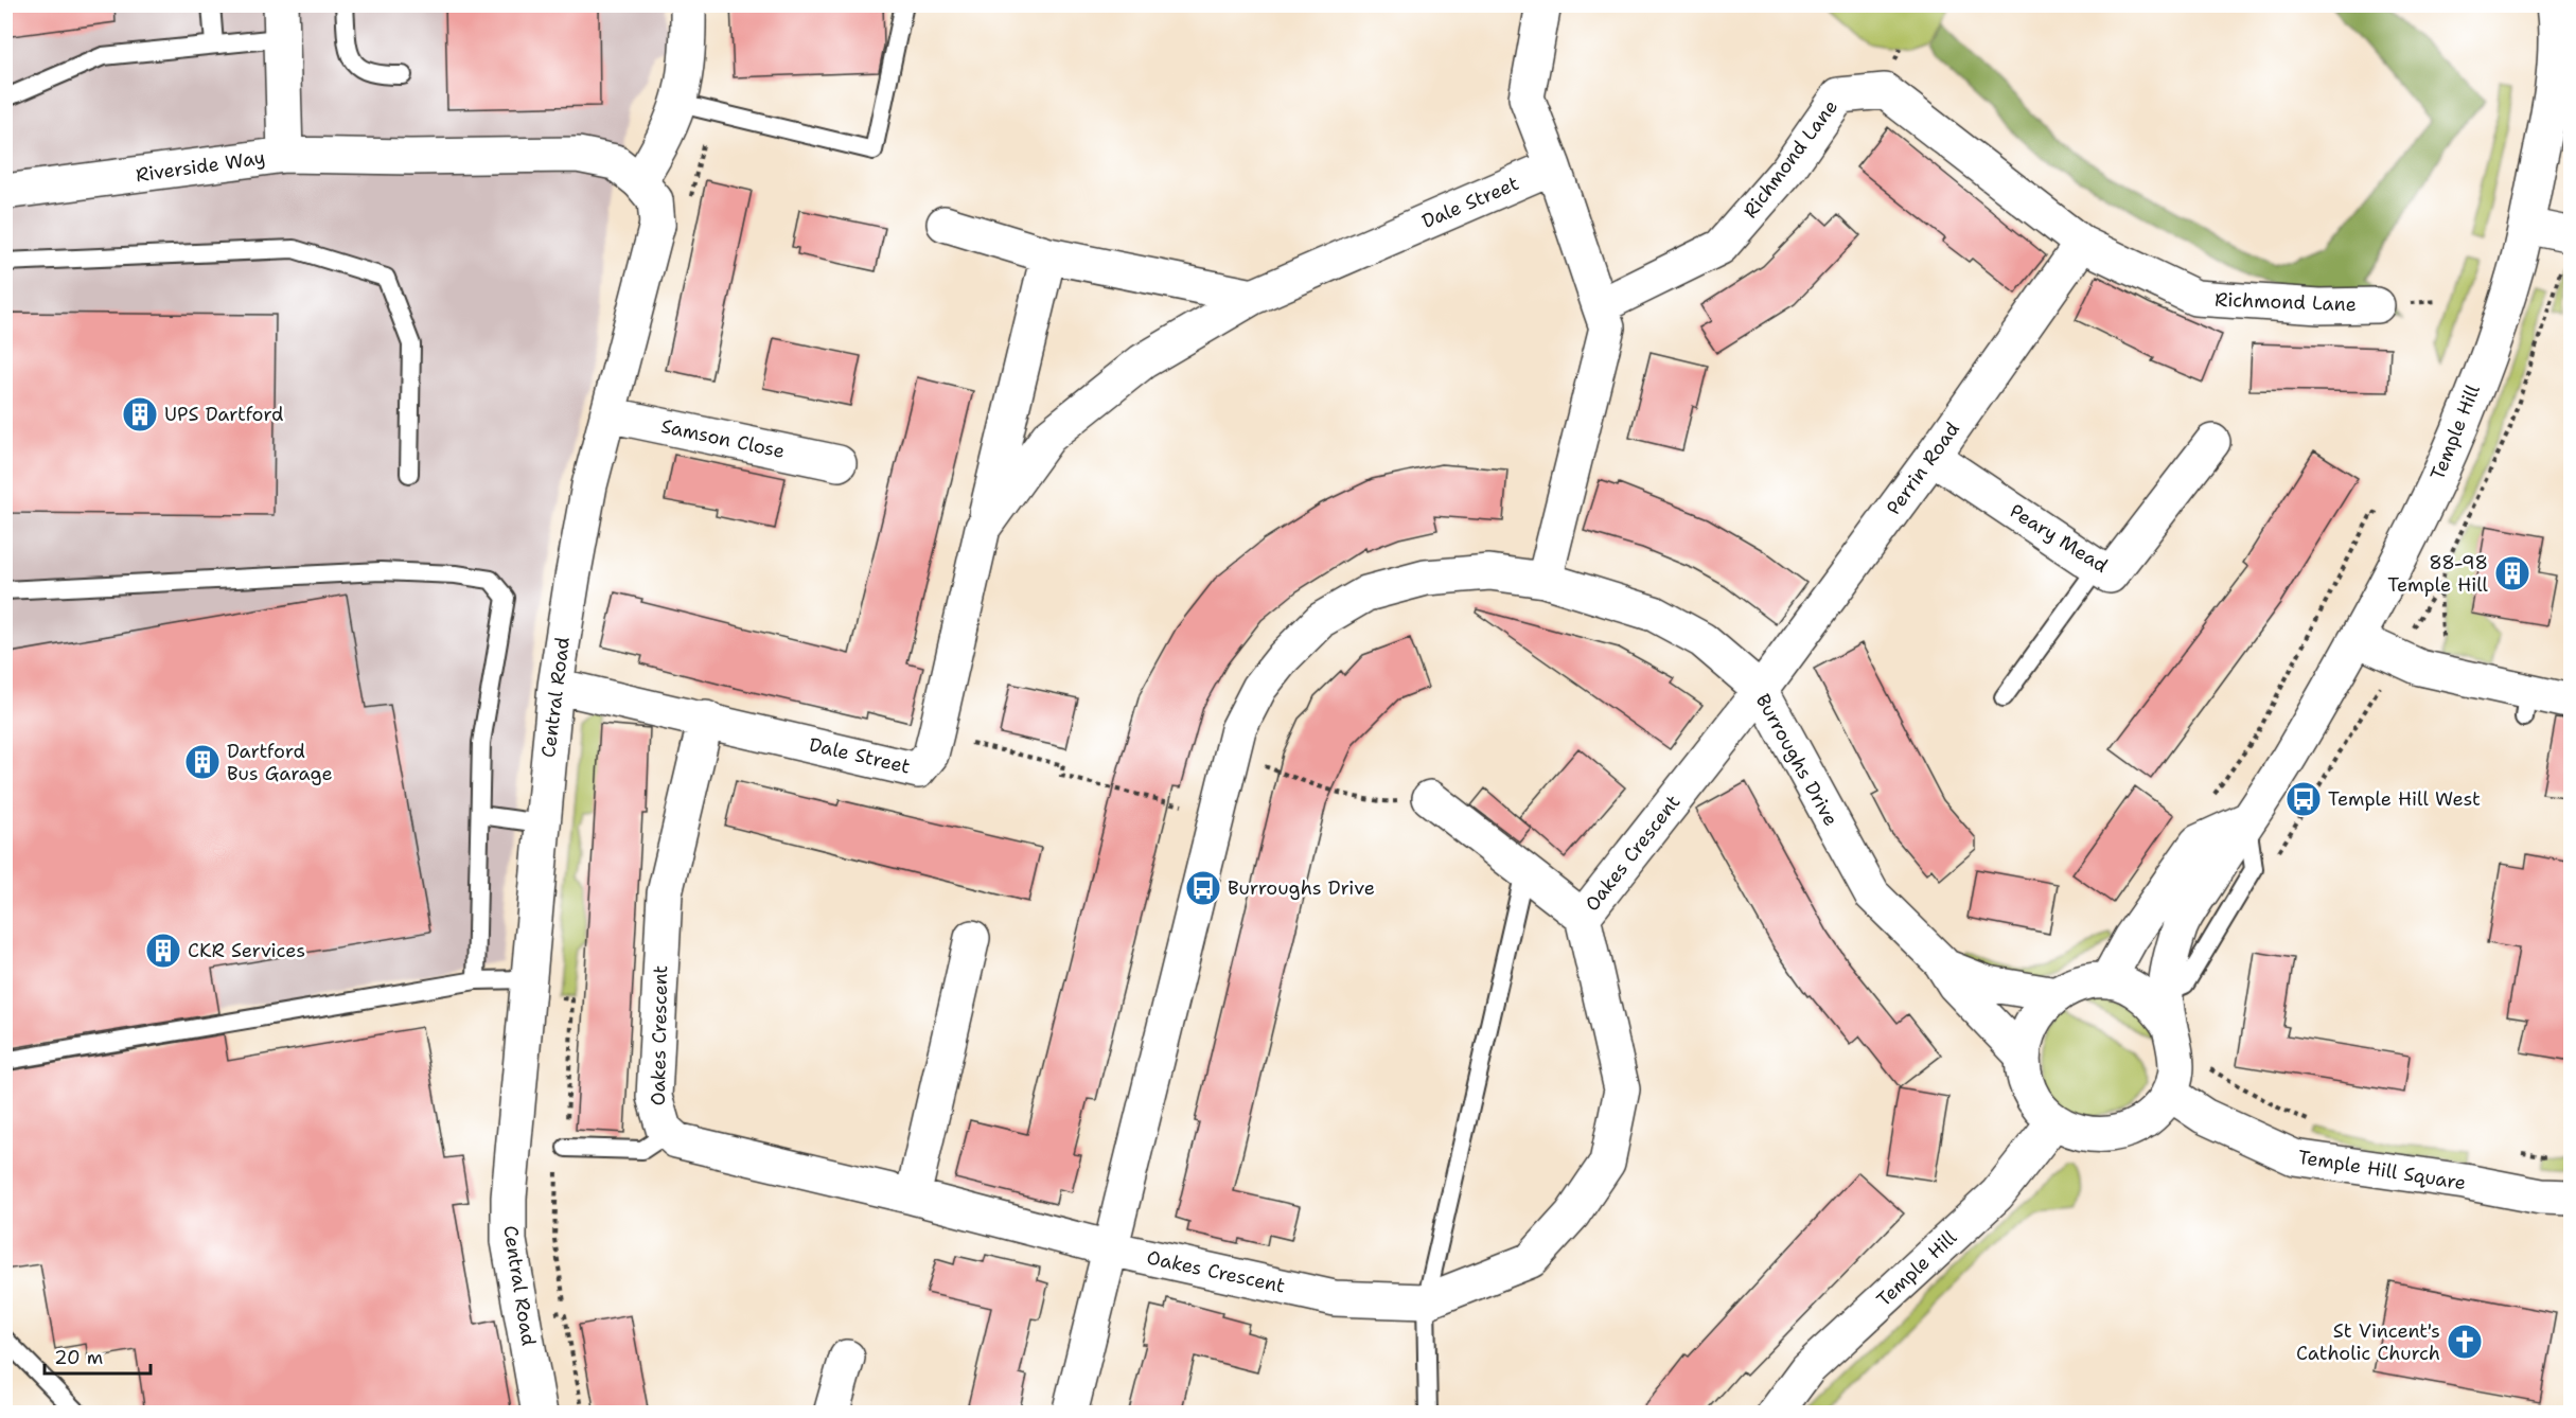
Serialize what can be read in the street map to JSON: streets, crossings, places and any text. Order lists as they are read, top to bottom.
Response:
{
  "streets": {
    "street": [
      "Richmond Lane",
      "Riverside Way",
      "Dale Street",
      "Temple Hill",
      "Samson Close",
      "Perrin Road",
      "Peary Mead",
      "Central Road",
      "Burroughs Drive",
      "Oakes Crescent",
      "Temple Hill Square"
    ]
  },
  "crossings": [
    ["Richmond Lane", "Perrin Road"],
    ["Dale Street", "Central Road"],
    ["Dale Street", "Oakes Crescent"],
    ["Temple Hill", "Burroughs Drive"],
    ["Temple Hill", "Temple Hill Square"],
    ["Samson Close", "Central Road"],
    ["Perrin Road", "Peary Mead"],
    ["Perrin Road", "Burroughs Drive"],
    ["Perrin Road", "Oakes Crescent"],
    ["Burroughs Drive", "Oakes Crescent"],
    ["Burroughs Drive", "Temple Hill Square"]
  ],
  "places": {
    "building": [
      "UPS Dartford",
      "88-98 Temple Hill",
      "Dartford Bus Garage",
      "CKR Services"
    ],
    "bus stop": ["Temple Hill West", "Burroughs Drive"],
    "church": ["St Vincent's Catholic Church"]
  },
  "scale_bar": "20 m"
}
